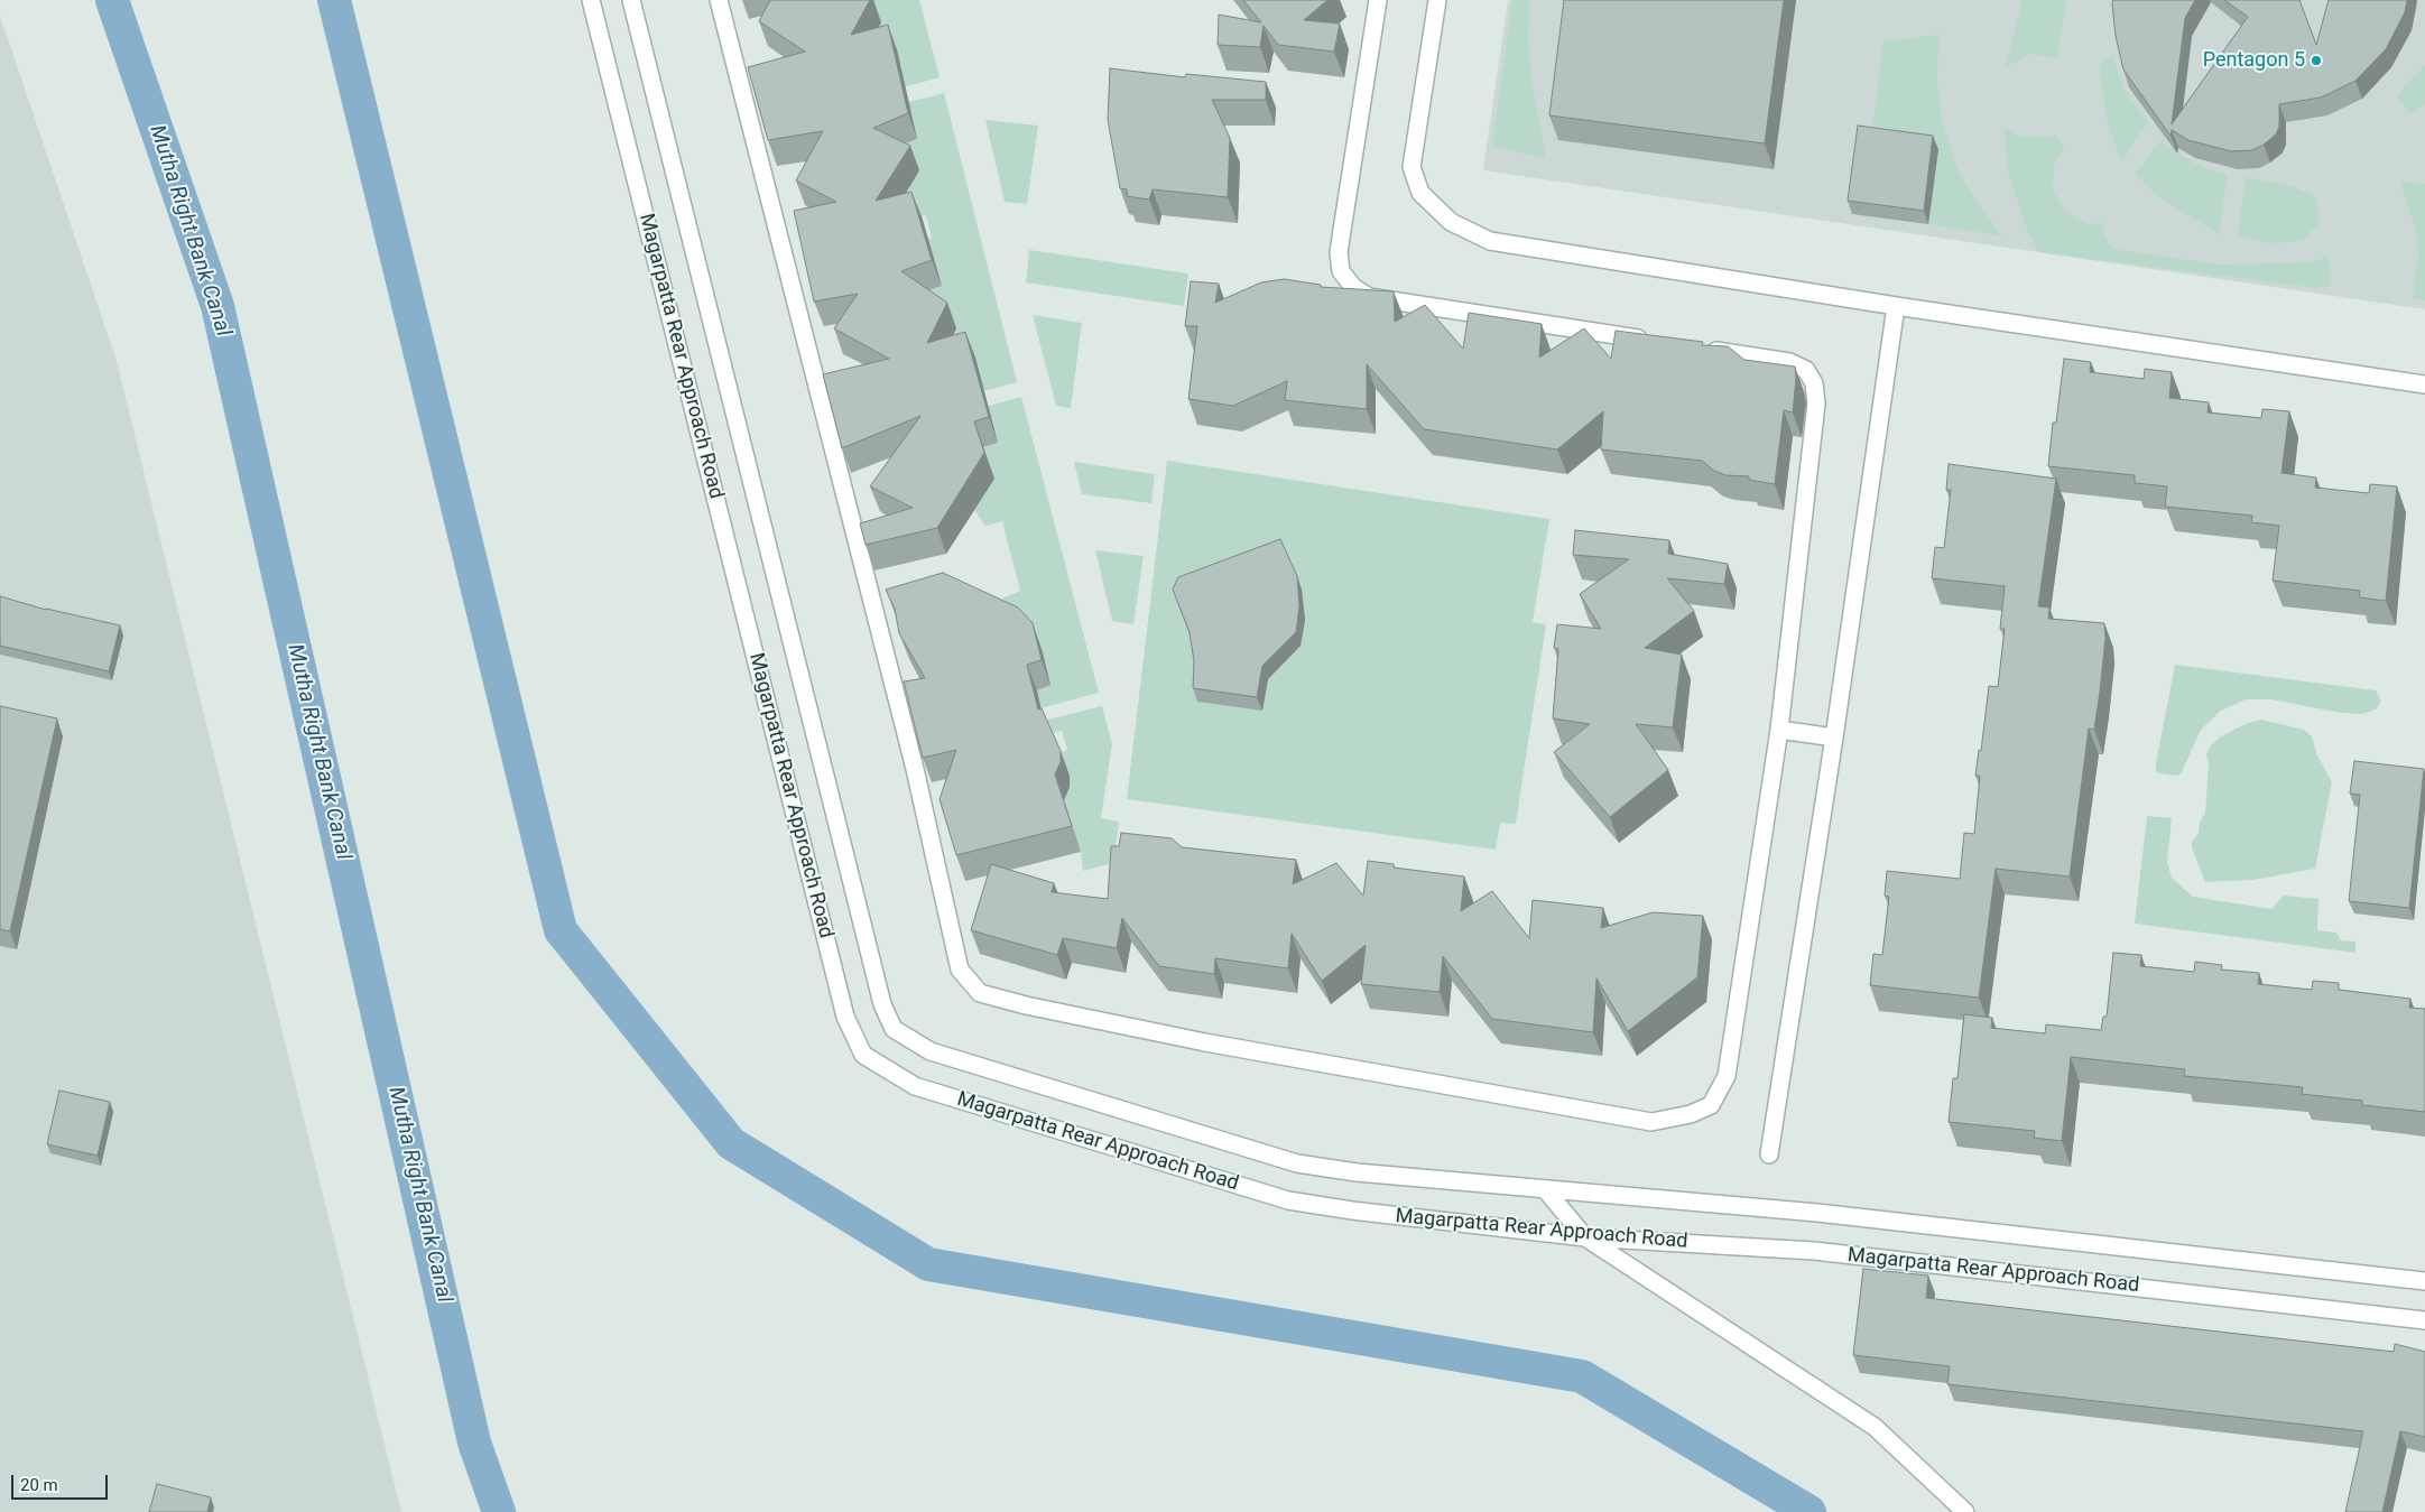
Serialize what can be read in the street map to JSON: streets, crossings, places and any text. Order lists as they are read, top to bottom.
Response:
{
  "streets": {
    "street": ["Magarpatta Rear Approach Road"]
  },
  "water": ["Mutha Right Bank Canal"],
  "places": ["Pentagon 5"],
  "scale_bar": "20 m"
}
